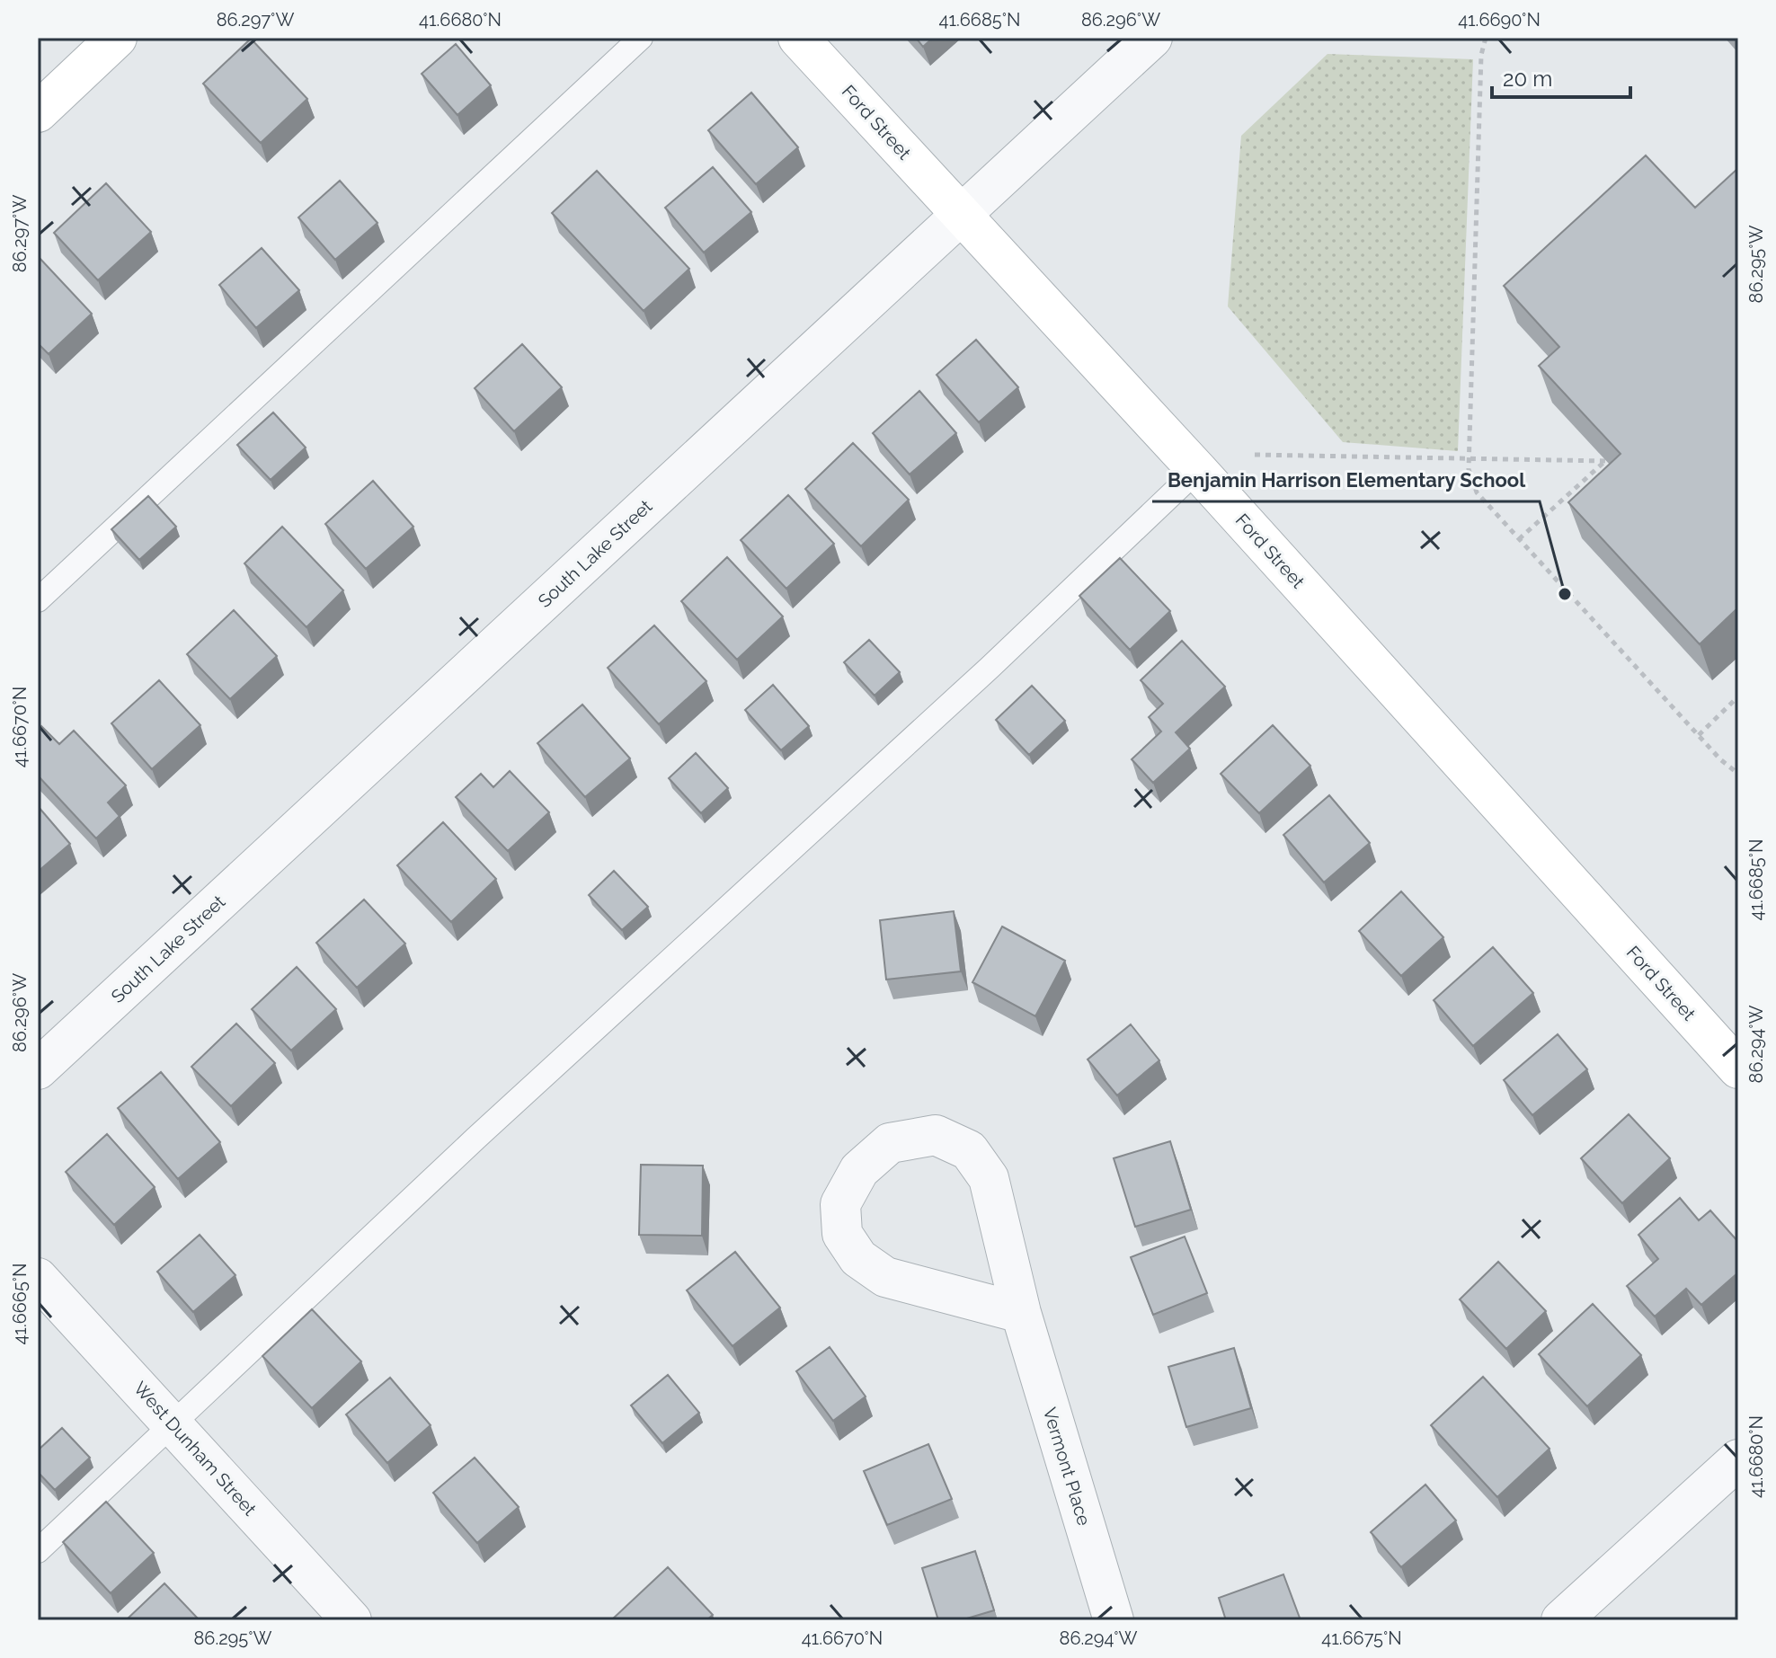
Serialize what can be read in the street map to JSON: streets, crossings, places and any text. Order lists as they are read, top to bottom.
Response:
{
  "streets": {
    "street": [
      "Ford Street",
      "South Lake Street",
      "West Dunham Street",
      "Vermont Place"
    ]
  },
  "crossings": [
    ["Ford Street", "South Lake Street"]
  ],
  "places": ["Benjamin Harrison Elementary School"],
  "scale_bar": "20 m",
  "coordinates": [
    "86.297°W",
    "41.6680°N",
    "41.6685°N",
    "86.296°W",
    "41.6690°N",
    "86.295°W",
    "41.6670°N",
    "86.294°W",
    "41.6665°N",
    "41.6675°N"
  ]
}
